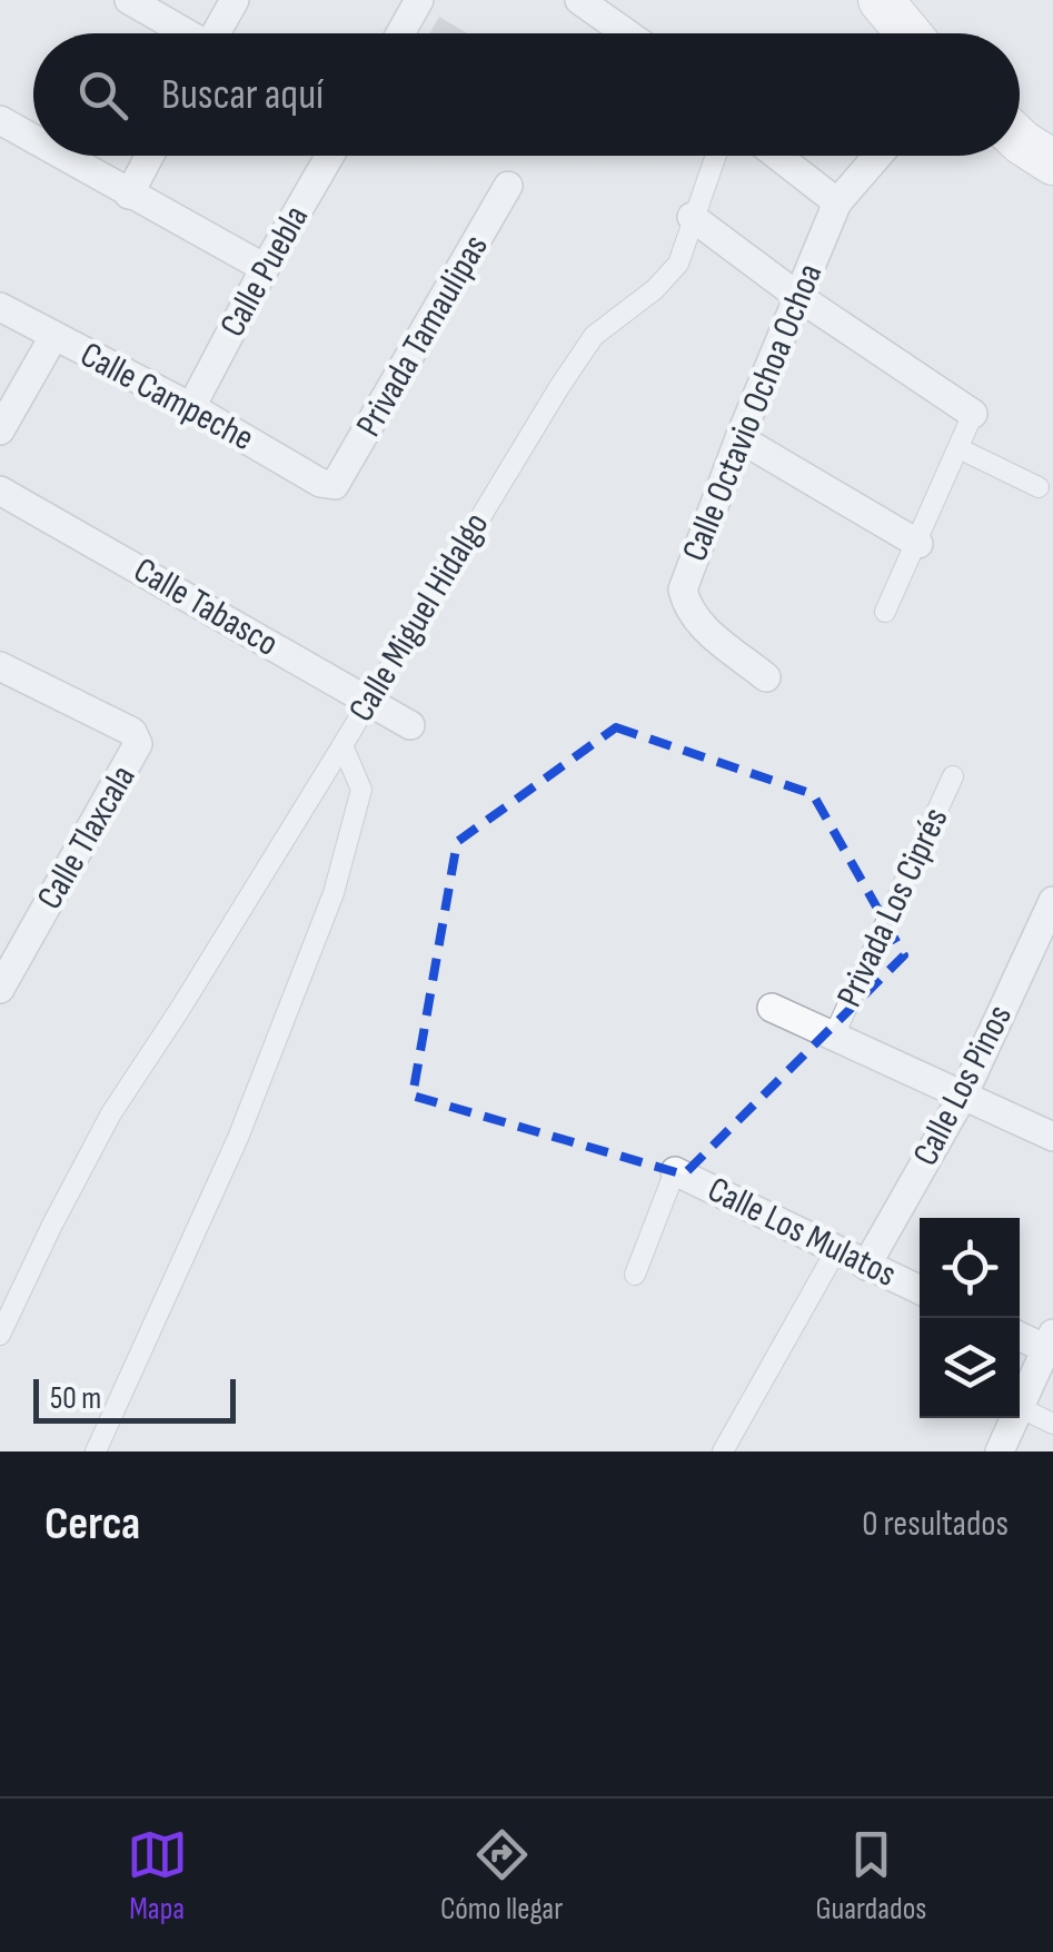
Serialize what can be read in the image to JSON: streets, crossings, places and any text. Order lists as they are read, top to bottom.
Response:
{
  "streets": {
    "street": [
      "Calle Puebla",
      "Privada Tamaulipas",
      "Calle Campeche",
      "Calle Octavio Ochoa Ochoa",
      "Calle Tabasco",
      "Calle Miguel Hidalgo",
      "Calle Tlaxcala",
      "Privada Los Ciprés",
      "Calle Los Pinos",
      "Calle Los Mulatos"
    ]
  },
  "crossings": [
    ["Calle Puebla", "Calle Campeche"],
    ["Privada Tamaulipas", "Calle Campeche"],
    ["Calle Tabasco", "Calle Miguel Hidalgo"],
    ["Calle Los Pinos", "Calle Los Mulatos"]
  ],
  "scale_bar": "50 m",
  "page": {
    "search": "Buscar aquí",
    "scale": "50 m",
    "heading": ["Cerca", "0 resultados"],
    "nav": ["Mapa", "Cómo llegar", "Guardados"]
  }
}
